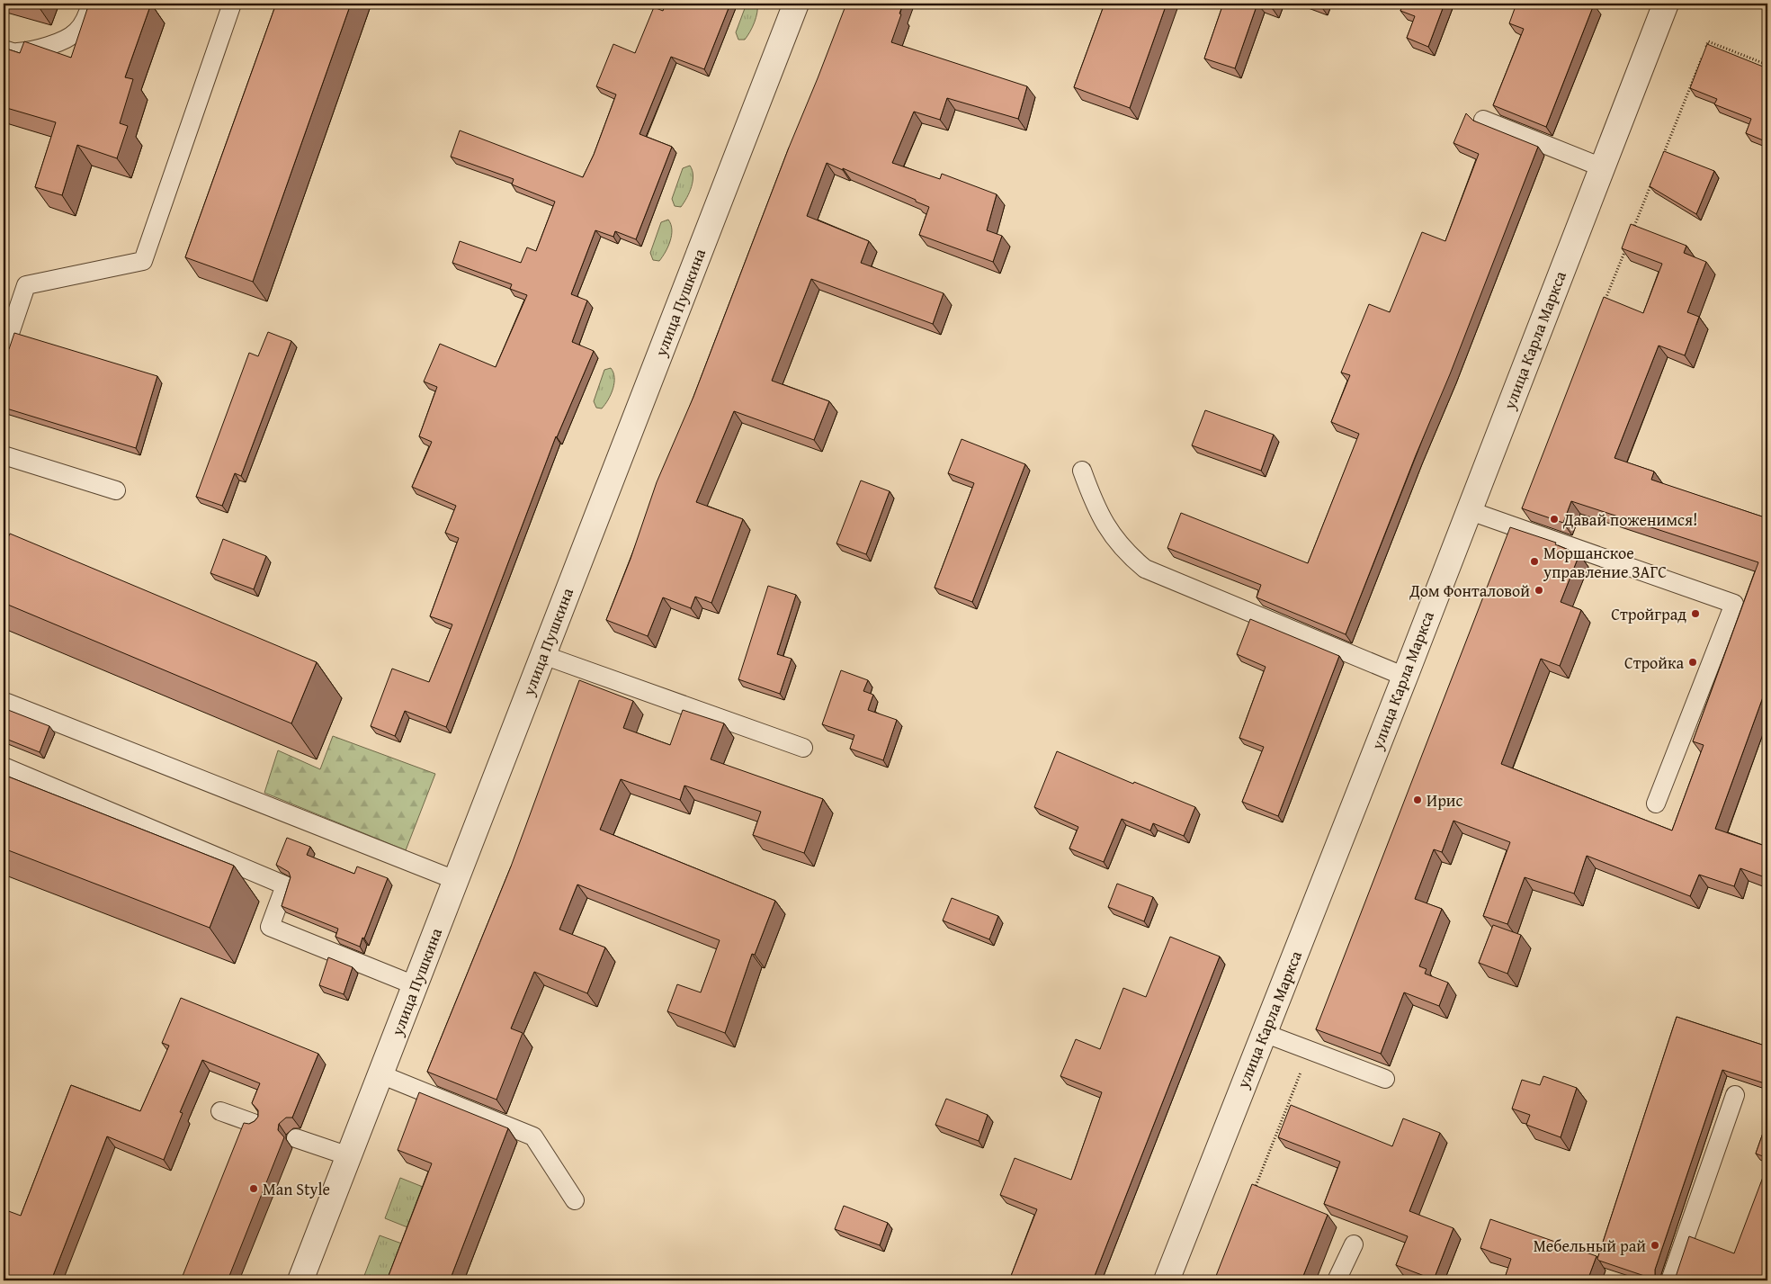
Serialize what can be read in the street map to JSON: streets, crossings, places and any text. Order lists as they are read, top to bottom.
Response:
{
  "streets": {
    "street": ["улица Пушкина", "улица Карла Маркса"]
  },
  "places": [
    "Давай поженимся!",
    "Моршанское управление ЗАГС",
    "Дом Фонталовой",
    "Стройград",
    "Стройка",
    "Ирис",
    "Man Style",
    "Мебельный рай"
  ]
}
